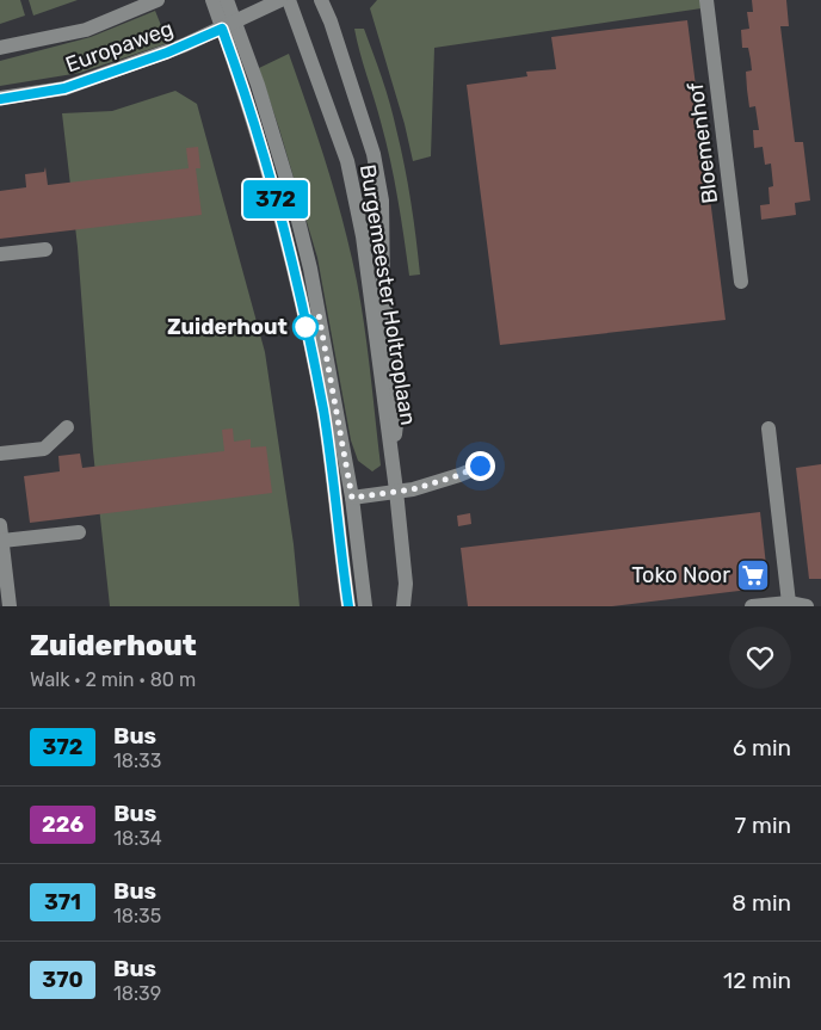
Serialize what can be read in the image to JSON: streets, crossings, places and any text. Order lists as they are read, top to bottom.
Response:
{
  "streets": {
    "street": ["Europaweg", "Bloemenhof", "Burgemeester Holtroplaan"]
  },
  "places": {
    "other": ["Zuiderhout"],
    "supermarket": ["Toko Noor"]
  },
  "lines": ["bus line 372"],
  "page": {
    "on_map": "372",
    "heading": ["Zuiderhout", "Walk · 2 min · 80 m"],
    "list": [
      {
        "mark": "372",
        "name": "Bus",
        "note": "18:33",
        "value": "6 min"
      },
      {
        "mark": "226",
        "name": "Bus",
        "note": "18:34",
        "value": "7 min"
      },
      {
        "mark": "371",
        "name": "Bus",
        "note": "18:35",
        "value": "8 min"
      },
      {
        "mark": "370",
        "name": "Bus",
        "note": "18:39",
        "value": "12 min"
      }
    ]
  }
}
